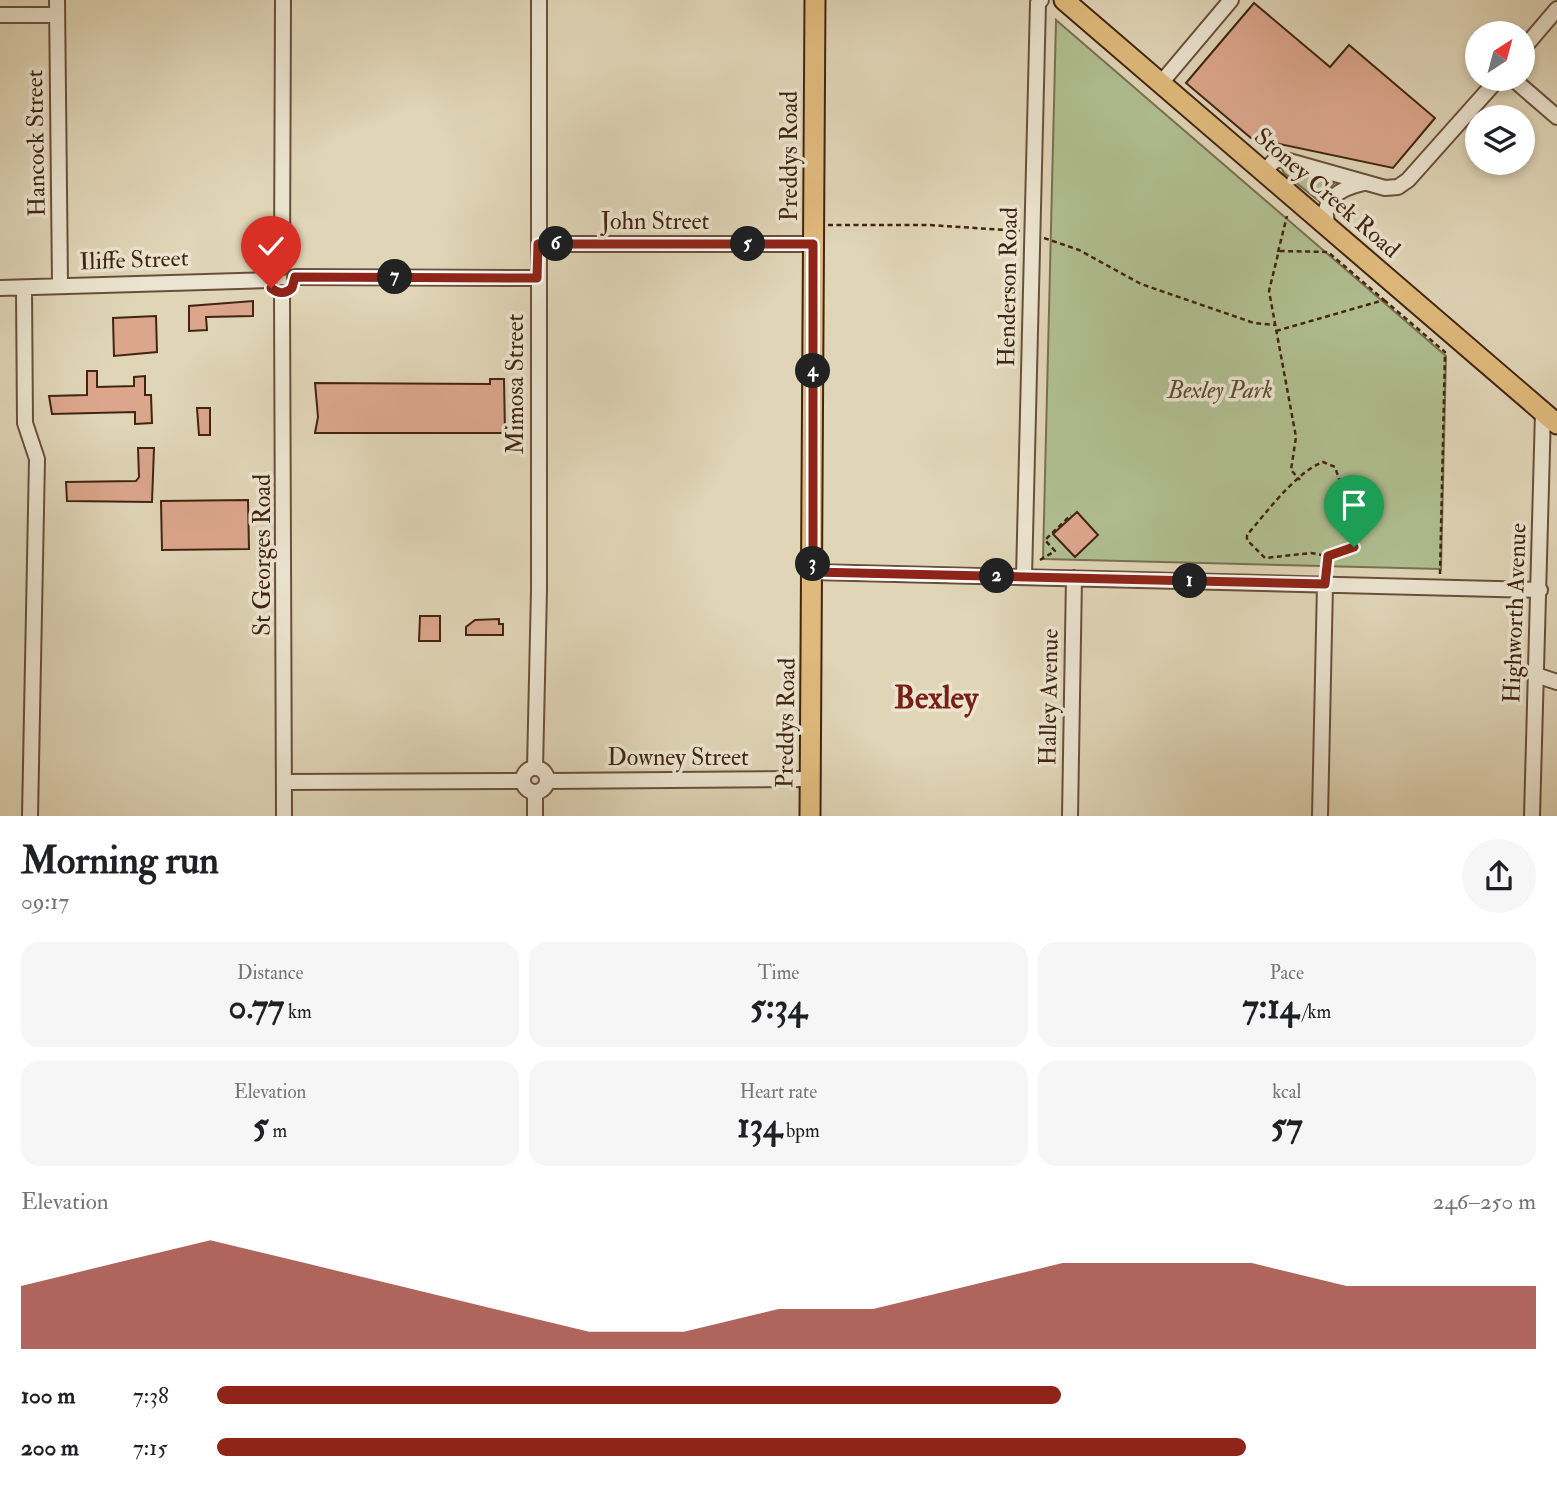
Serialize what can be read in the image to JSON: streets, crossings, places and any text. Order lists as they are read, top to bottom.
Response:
{
  "streets": {
    "main road": ["Preddys Road", "Stoney Creek Road"],
    "street": [
      "Hancock Street",
      "John Street",
      "Iliffe Street",
      "Henderson Road",
      "Mimosa Street",
      "St Georges Road",
      "Highworth Avenue",
      "Halley Avenue",
      "Downey Street"
    ]
  },
  "crossings": [
    ["Hancock Street", "Iliffe Street"],
    ["Preddys Road", "John Street"],
    ["Preddys Road", "Downey Street"],
    ["Stoney Creek Road", "Highworth Avenue"],
    ["John Street", "Mimosa Street"],
    ["Iliffe Street", "St Georges Road"],
    ["Mimosa Street", "Downey Street"]
  ],
  "districts": ["Bexley"],
  "parks": ["Bexley Park"],
  "north": "top right",
  "page": {
    "pins": [
      "5",
      "6",
      "7",
      "4",
      "3",
      "2",
      "1"
    ],
    "heading": ["Morning run", "09:17"],
    "stats": [
      ["Distance", "0.77 km"],
      ["Time", "5:34"],
      ["Pace", "7:14 /km"],
      ["Elevation", "5 m"],
      ["Heart rate", "134 bpm"],
      ["kcal", "57"]
    ],
    "chart": ["Elevation", "246–250 m"],
    "list": [
      {
        "name": "100 m",
        "note": "7:38"
      },
      {
        "name": "200 m",
        "note": "7:15"
      }
    ]
  }
}
